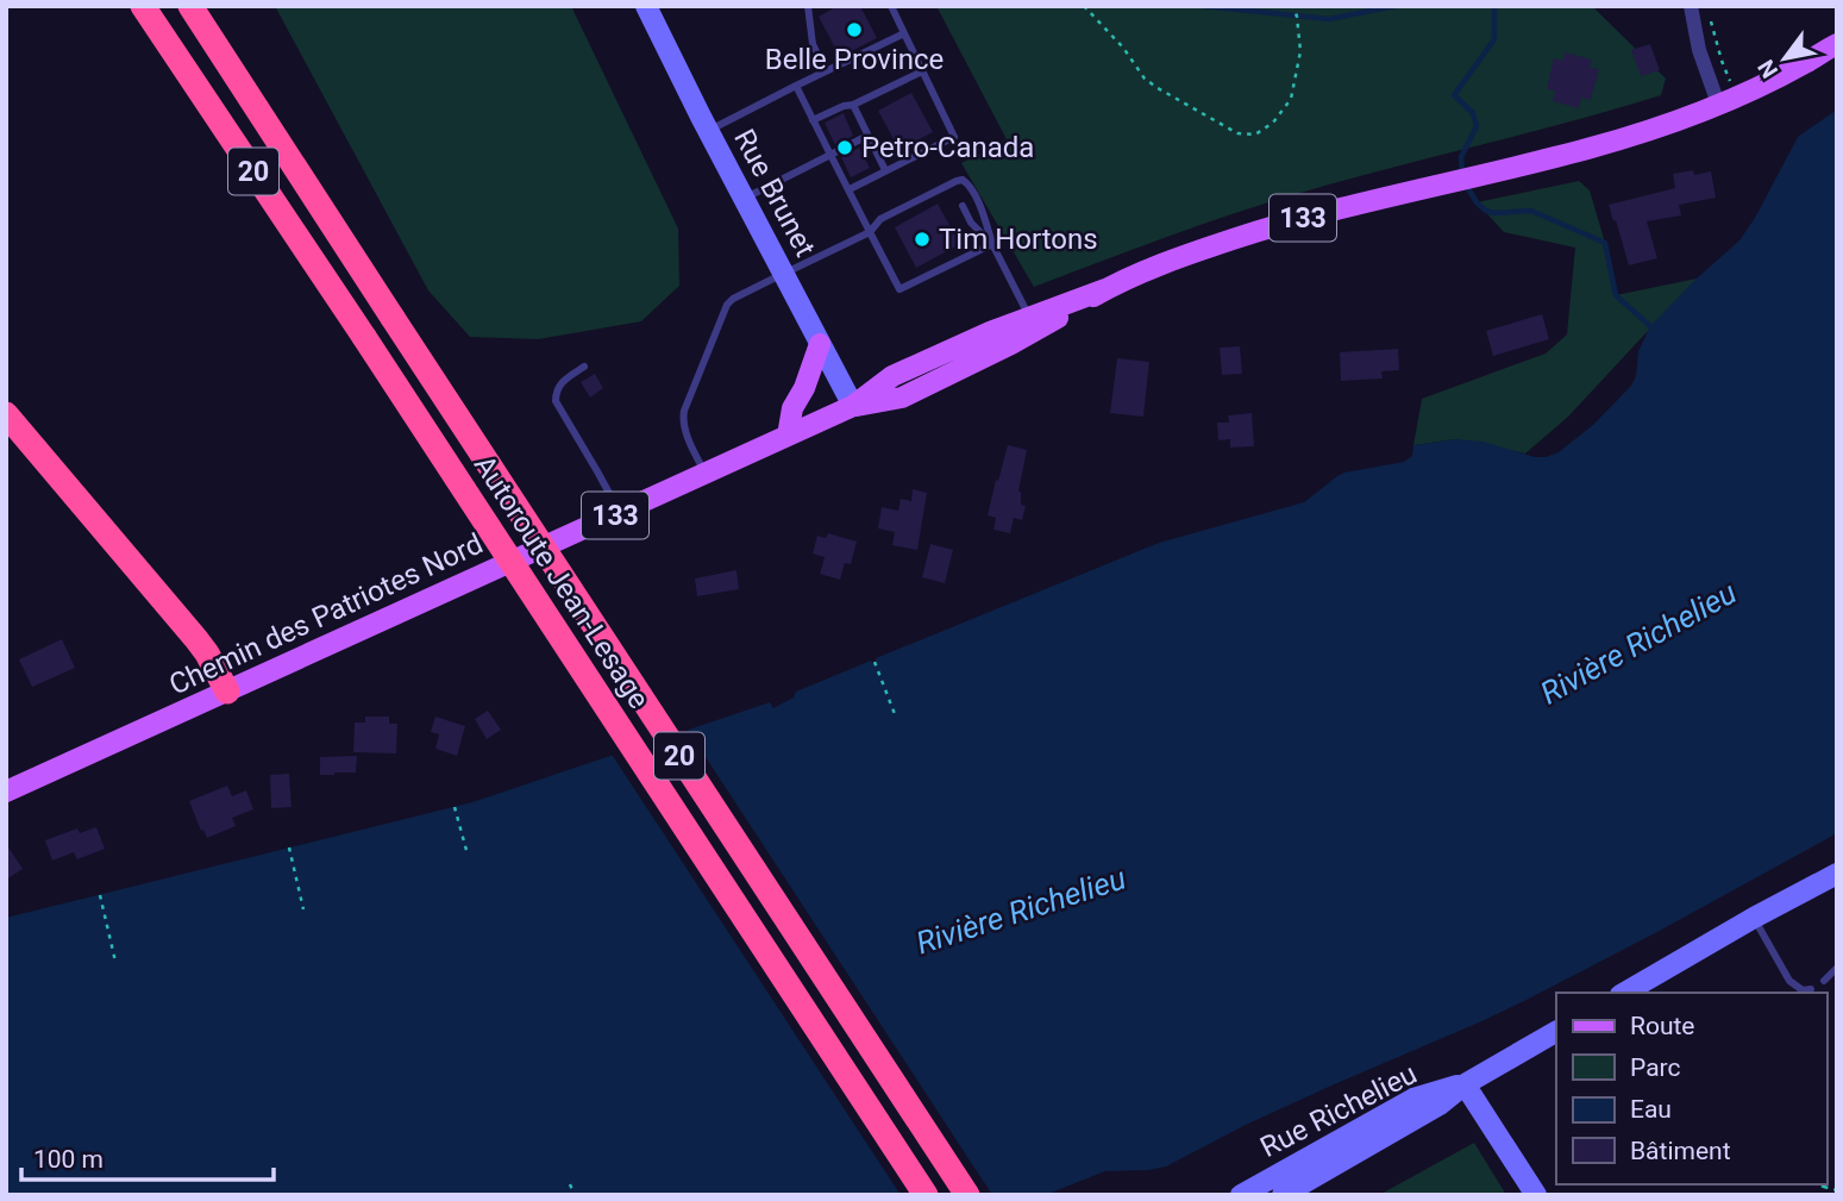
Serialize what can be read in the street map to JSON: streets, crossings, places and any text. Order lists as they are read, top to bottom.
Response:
{
  "streets": {
    "highway": ["20", "Autoroute Jean-Lesage"],
    "main road": [
      "Rue Brunet",
      "133",
      "Chemin des Patriotes Nord",
      "Rue Richelieu"
    ]
  },
  "crossings": [
    ["Rue Brunet", "Chemin des Patriotes Nord"]
  ],
  "water": ["Rivière Richelieu"],
  "places": ["Belle Province", "Petro-Canada", "Tim Hortons"],
  "legend": [
    "Route",
    "Parc",
    "Eau",
    "Bâtiment"
  ],
  "scale_bar": "100 m",
  "north": "bottom left"
}
